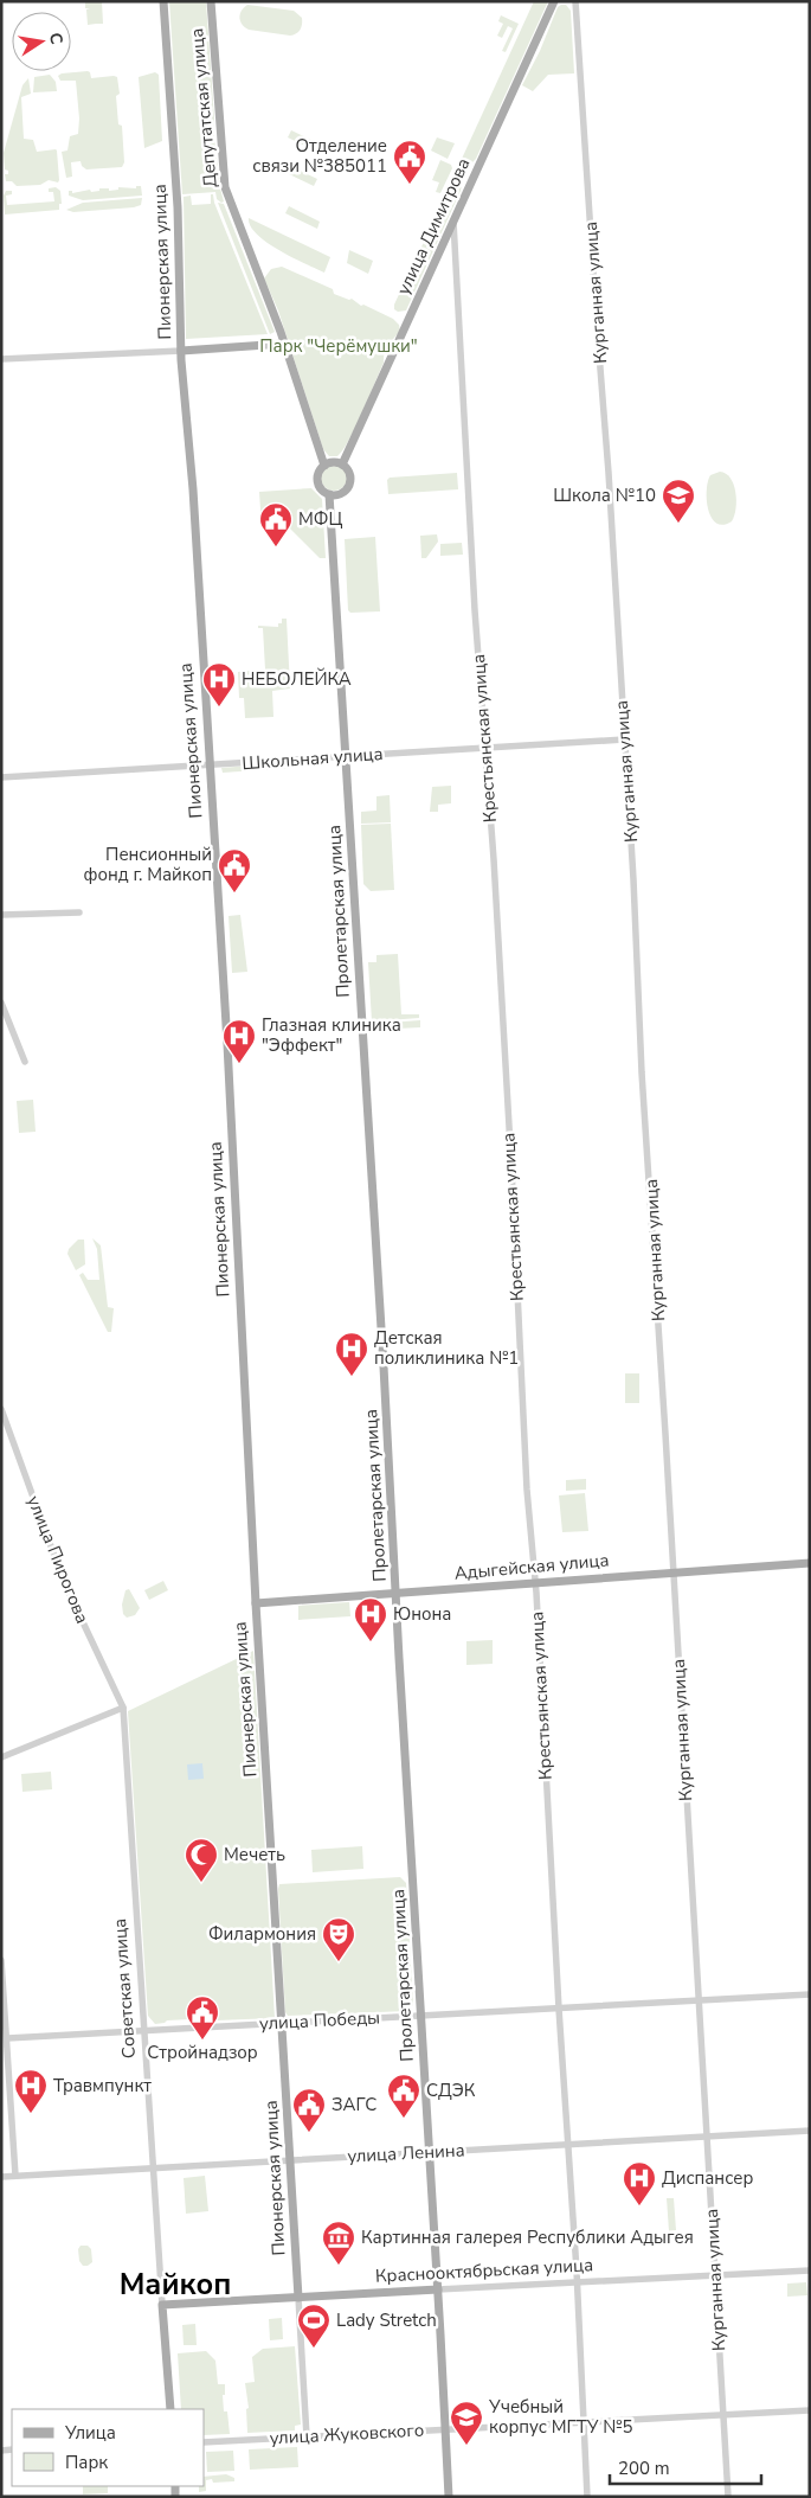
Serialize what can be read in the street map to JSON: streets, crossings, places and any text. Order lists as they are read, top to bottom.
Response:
{
  "streets": {
    "main road": [
      "Депутатская улица",
      "улица Димитрова",
      "Пионерская улица",
      "Пролетарская улица",
      "Адыгейская улица",
      "Советская улица",
      "Краснооктябрьская улица"
    ],
    "street": [
      "Курганная улица",
      "Крестьянская улица",
      "Школьная улица",
      "улица Пирогова",
      "улица Победы",
      "улица Ленина",
      "улица Жуковского"
    ]
  },
  "crossings": [
    ["улица Димитрова", "Крестьянская улица"],
    ["улица Димитрова", "Пролетарская улица"],
    ["Пионерская улица", "Школьная улица"],
    ["Пионерская улица", "Адыгейская улица"],
    ["Пионерская улица", "улица Победы"],
    ["Пионерская улица", "улица Ленина"],
    ["Пионерская улица", "Краснооктябрьская улица"],
    ["Пионерская улица", "улица Жуковского"],
    ["Курганная улица", "Школьная улица"],
    ["Курганная улица", "Адыгейская улица"],
    ["Курганная улица", "улица Победы"],
    ["Курганная улица", "улица Ленина"],
    ["Курганная улица", "Краснооктябрьская улица"],
    ["Курганная улица", "улица Жуковского"],
    ["Крестьянская улица", "Школьная улица"],
    ["Крестьянская улица", "Адыгейская улица"],
    ["Крестьянская улица", "улица Победы"],
    ["Крестьянская улица", "улица Ленина"],
    ["Крестьянская улица", "Краснооктябрьская улица"],
    ["Крестьянская улица", "улица Жуковского"],
    ["Школьная улица", "Пролетарская улица"],
    ["Пролетарская улица", "Адыгейская улица"],
    ["Пролетарская улица", "улица Победы"],
    ["Пролетарская улица", "улица Ленина"],
    ["Пролетарская улица", "Краснооктябрьская улица"],
    ["Пролетарская улица", "улица Жуковского"],
    ["улица Пирогова", "Советская улица"],
    ["Советская улица", "улица Победы"],
    ["Советская улица", "улица Ленина"],
    ["Советская улица", "Краснооктябрьская улица"]
  ],
  "districts": ["Майкоп"],
  "parks": ["Парк \"Черёмушки\""],
  "places": {
    "public building": [
      "Отделение связи №385011",
      "МФЦ",
      "Пенсионный фонд г. Майкоп",
      "Стройнадзор",
      "СДЭК",
      "ЗАГС"
    ],
    "school or university": ["Школа №10", "Учебный корпус МГТУ №5"],
    "hospital": [
      "НЕБОЛЕЙКА",
      "Глазная клиника \"Эффект\"",
      "Детская поликлиника №1",
      "Юнона",
      "Травмпункт",
      "Диспансер"
    ],
    "mosque": ["Мечеть"],
    "theatre": ["Филармония"],
    "museum": ["Картинная галерея Республики Адыгея"],
    "sports": ["Lady Stretch"]
  },
  "legend": ["Улица", "Парк"],
  "scale_bar": "200 m",
  "north": "right"
}
